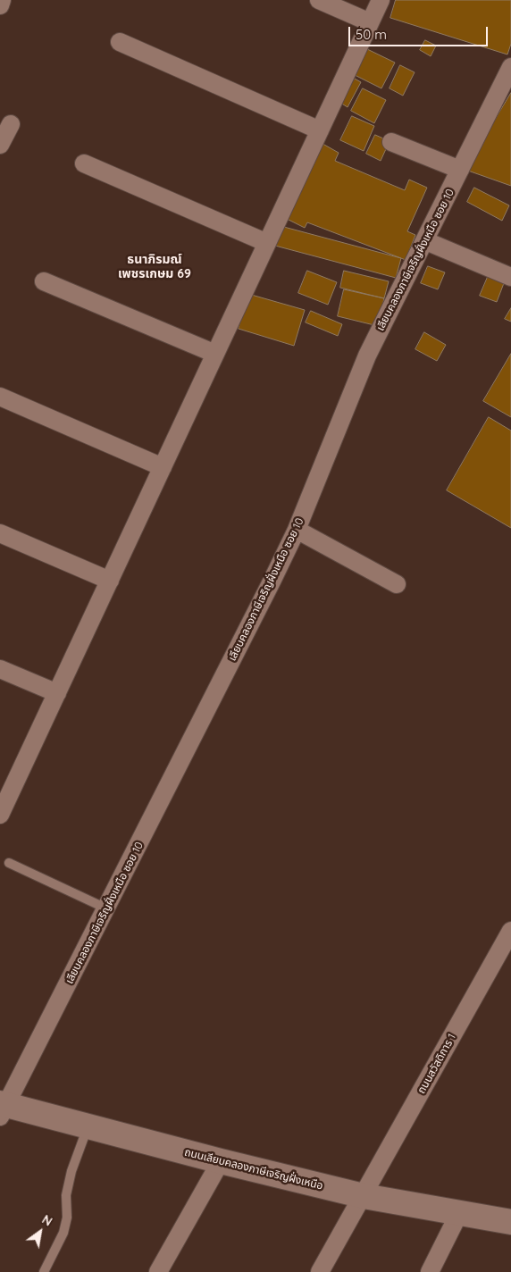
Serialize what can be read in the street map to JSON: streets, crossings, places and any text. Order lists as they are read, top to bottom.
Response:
{
  "streets": {
    "main road": ["ถนนเลียบคลองภาษีเจริญฝั่งเหนือ"],
    "street": ["เลียบคลองภาษีเจริญฝั่งเหนือ ซอย 10", "ถนนสวัสดิการ 1"]
  },
  "crossings": [
    ["เลียบคลองภาษีเจริญฝั่งเหนือ ซอย 10", "ถนนเลียบคลองภาษีเจริญฝั่งเหนือ"],
    ["ถนนสวัสดิการ 1", "ถนนเลียบคลองภาษีเจริญฝั่งเหนือ"]
  ],
  "districts": ["ธนาภิรมณ์ เพชรเกษม 69"],
  "scale_bar": "50 m",
  "north": "top right"
}
